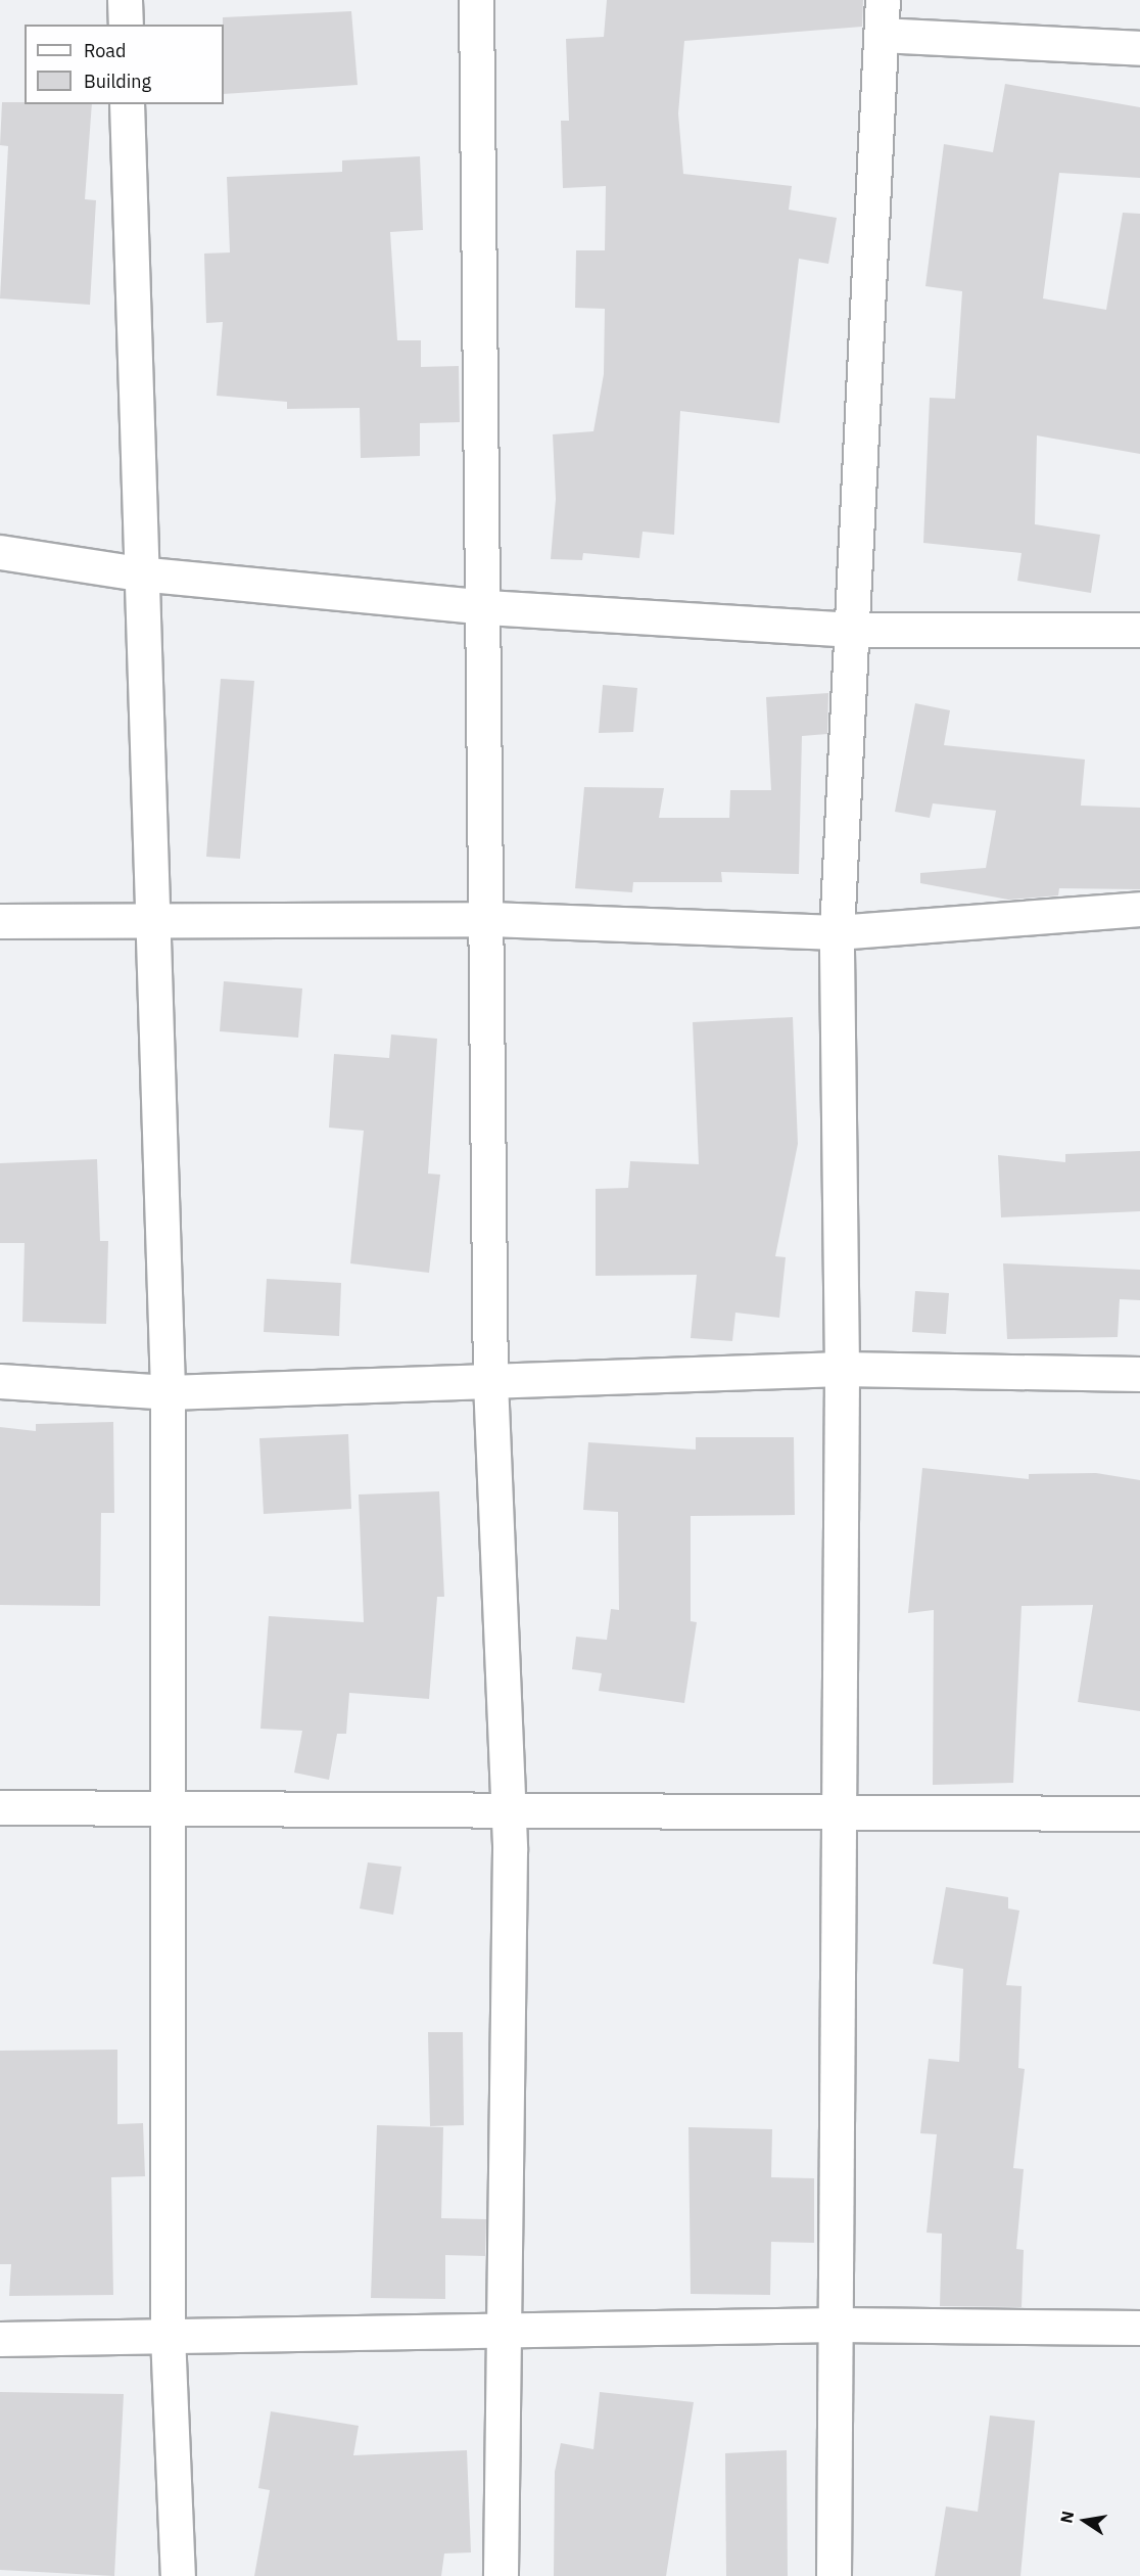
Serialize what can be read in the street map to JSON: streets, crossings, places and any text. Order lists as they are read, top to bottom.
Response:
{
  "legend": ["Road", "Building"],
  "north": "left"
}
